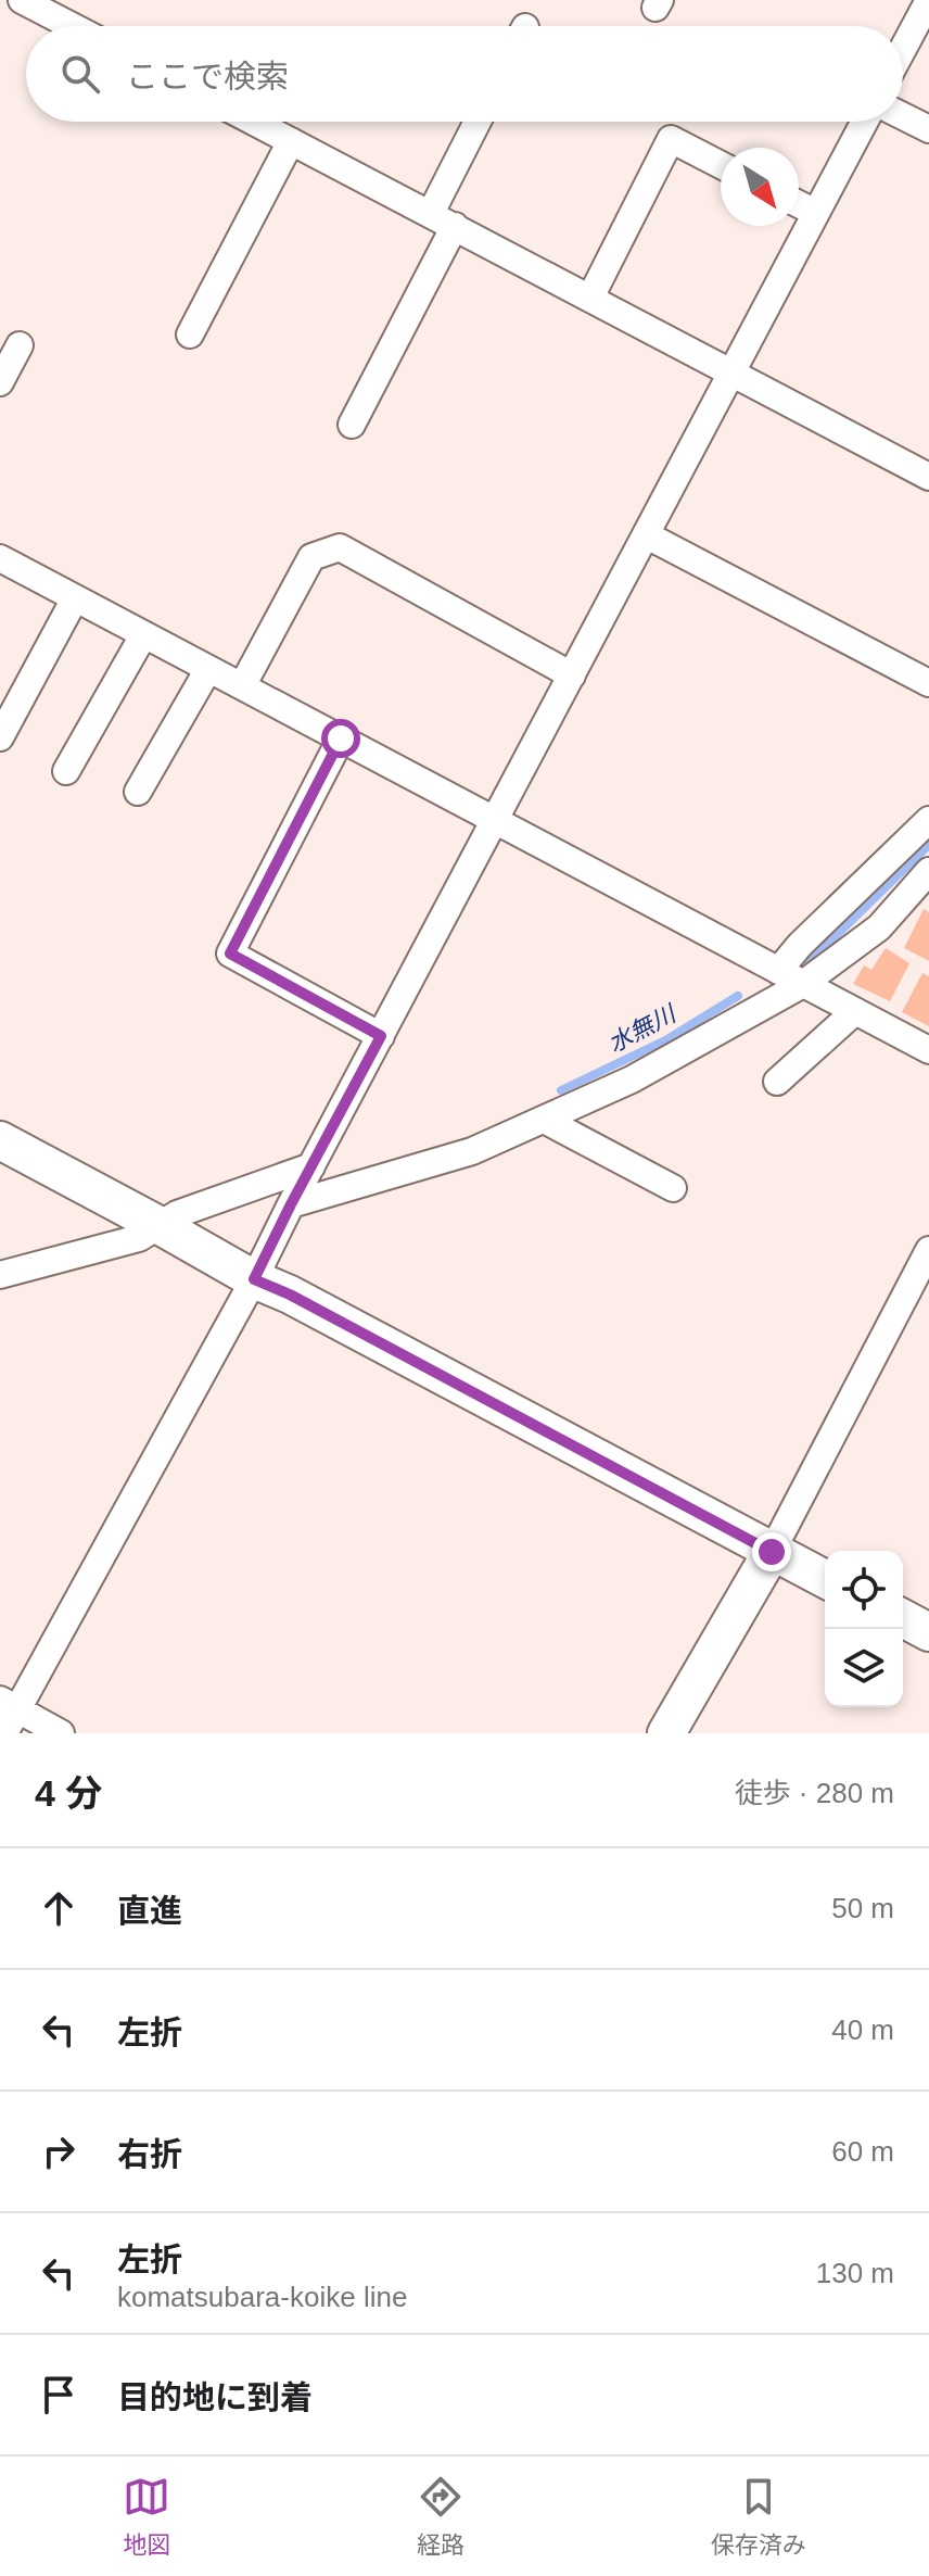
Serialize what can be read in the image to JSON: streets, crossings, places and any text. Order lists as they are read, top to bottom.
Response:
{
  "water": ["水無川"],
  "north": "bottom right",
  "page": {
    "search": "ここで検索",
    "heading": ["4 分", "徒歩 · 280 m"],
    "list": [
      ["直進", "50 m"],
      ["左折", "40 m"],
      ["右折", "60 m"],
      ["左折", "komatsubara-koike line", "130 m"],
      "目的地に到着"
    ],
    "nav": ["地図", "経路", "保存済み"]
  }
}
